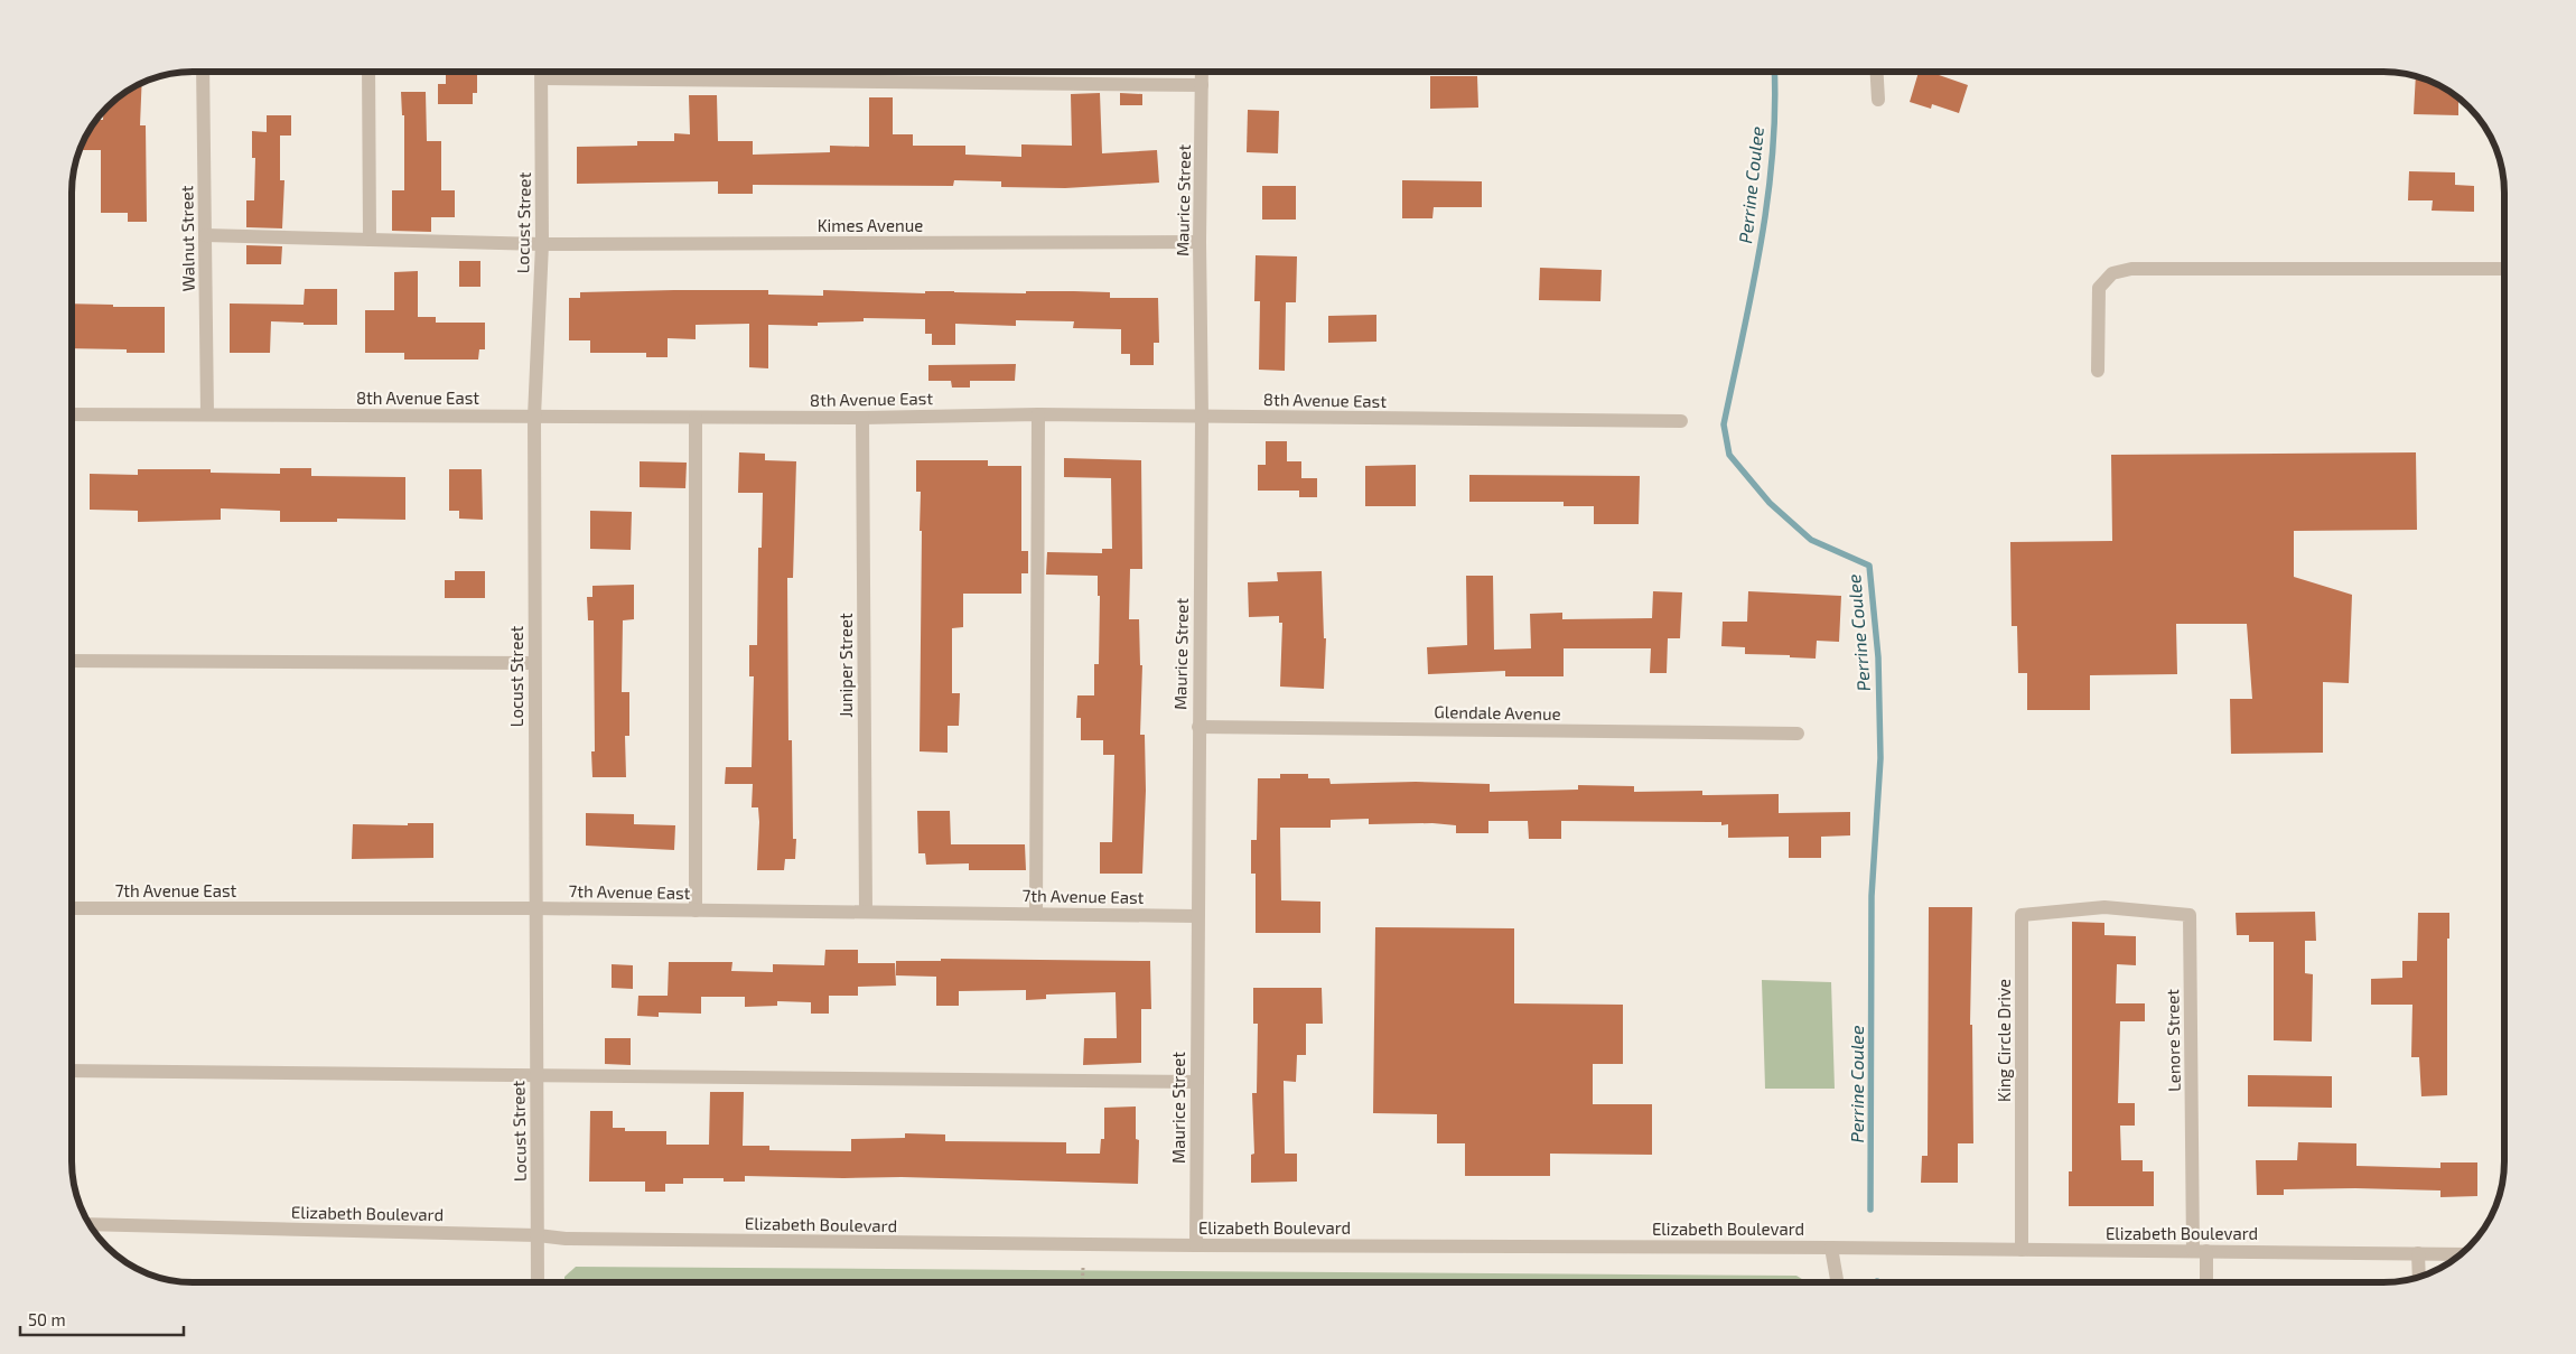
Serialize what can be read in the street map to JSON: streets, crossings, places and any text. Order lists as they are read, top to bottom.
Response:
{
  "streets": {
    "street": [
      "Maurice Street",
      "Locust Street",
      "Kimes Avenue",
      "Walnut Street",
      "8th Avenue East",
      "Juniper Street",
      "Glendale Avenue",
      "7th Avenue East",
      "King Circle Drive",
      "Lenore Street",
      "Elizabeth Boulevard"
    ]
  },
  "crossings": [
    ["Maurice Street", "Kimes Avenue"],
    ["Maurice Street", "8th Avenue East"],
    ["Maurice Street", "Glendale Avenue"],
    ["Maurice Street", "7th Avenue East"],
    ["Maurice Street", "Elizabeth Boulevard"],
    ["Locust Street", "Kimes Avenue"],
    ["Locust Street", "8th Avenue East"],
    ["Locust Street", "7th Avenue East"],
    ["Locust Street", "Elizabeth Boulevard"],
    ["Kimes Avenue", "Walnut Street"],
    ["Walnut Street", "8th Avenue East"],
    ["8th Avenue East", "Juniper Street"],
    ["Juniper Street", "7th Avenue East"],
    ["King Circle Drive", "Lenore Street"],
    ["King Circle Drive", "Elizabeth Boulevard"],
    ["Lenore Street", "Elizabeth Boulevard"]
  ],
  "water": ["Perrine Coulee"],
  "scale_bar": "50 m"
}
